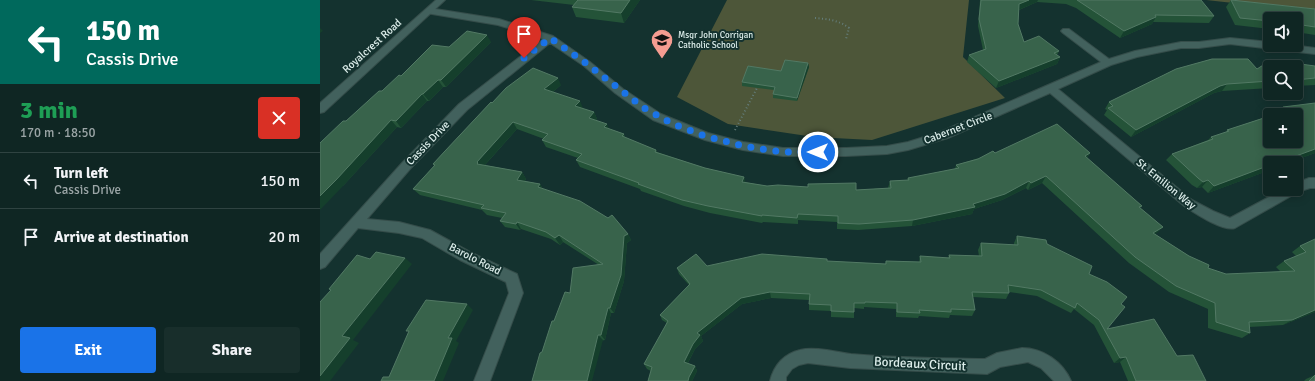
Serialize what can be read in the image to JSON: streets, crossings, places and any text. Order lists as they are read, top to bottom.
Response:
{
  "streets": {
    "street": [
      "Royalcrest Road",
      "Cabernet Circle",
      "Cassis Drive",
      "St. Emilion Way",
      "Barolo Road",
      "Bordeaux Circuit"
    ]
  },
  "crossings": [
    ["Royalcrest Road", "Cabernet Circle"],
    ["Cabernet Circle", "Cassis Drive"],
    ["Cabernet Circle", "St. Emilion Way"],
    ["Cassis Drive", "Barolo Road"]
  ],
  "places": {
    "school or university": ["Msgr John Corrigan Catholic School"]
  },
  "page": {
    "turn": ["150 m", "Cassis Drive"],
    "map_buttons": ["+", "−"],
    "heading": ["3 min", "170 m · 18:50"],
    "list": [
      {
        "name": "Turn left",
        "note": "Cassis Drive",
        "value": "150 m"
      },
      {
        "name": "Arrive at destination",
        "value": "20 m"
      }
    ],
    "buttons": ["Exit", "Share"]
  }
}
